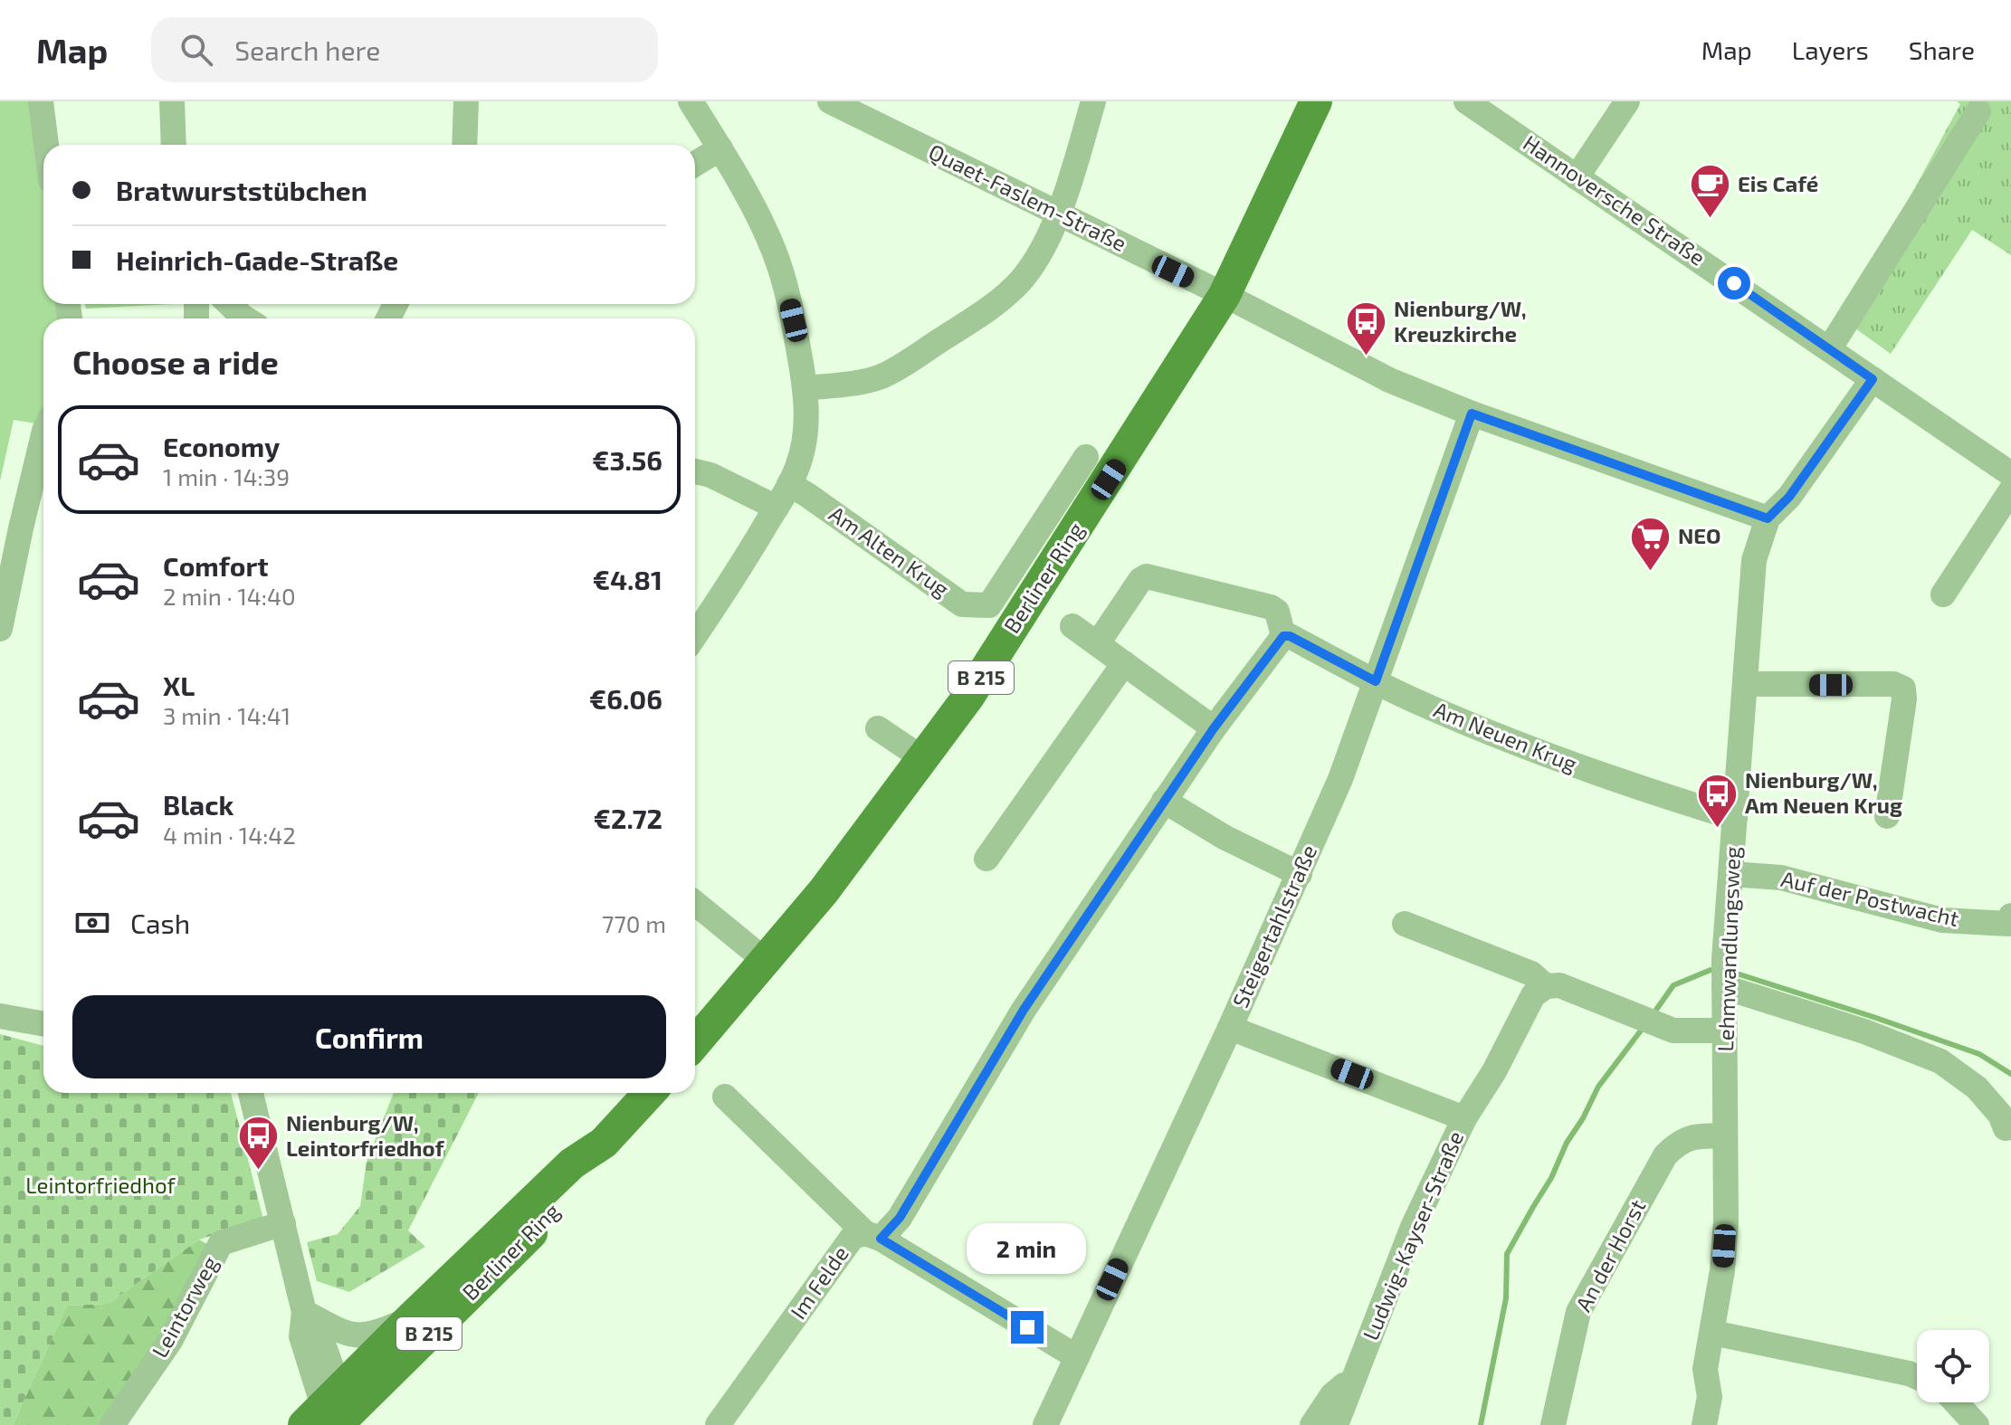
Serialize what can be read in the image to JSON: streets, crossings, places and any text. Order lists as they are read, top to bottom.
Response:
{
  "streets": {
    "main road": ["Berliner Ring", "B 215"],
    "street": [
      "Quaet-Faslem-Straße",
      "Hannoversche Straße",
      "Am Alten Krug",
      "Am Neuen Krug",
      "Auf der Postwacht",
      "Steigertahlstraße",
      "Lehmwandlungsweg",
      "Ludwig-Kayser-Straße",
      "An der Horst",
      "Im Felde",
      "Leintorweg"
    ]
  },
  "crossings": [
    ["Quaet-Faslem-Straße", "Berliner Ring"],
    ["Quaet-Faslem-Straße", "Steigertahlstraße"],
    ["Quaet-Faslem-Straße", "Lehmwandlungsweg"],
    ["Hannoversche Straße", "Lehmwandlungsweg"],
    ["Am Neuen Krug", "Steigertahlstraße"],
    ["Am Neuen Krug", "Lehmwandlungsweg"],
    ["Auf der Postwacht", "Lehmwandlungsweg"],
    ["Lehmwandlungsweg", "An der Horst"]
  ],
  "parks": ["Leintorfriedhof"],
  "places": {
    "cafe": ["Eis Café"],
    "bus stop": ["Nienburg/W, Kreuzkirche", "Nienburg/W, Am Neuen Krug", "Nienburg/W, Leintorfriedhof"],
    "supermarket": ["NEO"]
  },
  "page": {
    "header": "Map",
    "search": "Search here",
    "nav": ["Map", "Layers", "Share"],
    "banner": ["Bratwurststübchen", "Heinrich-Gade-Straße"],
    "heading": "Choose a ride",
    "list": [
      {
        "name": "Economy",
        "note": "1 min · 14:39",
        "value": "€3.56"
      },
      {
        "name": "Comfort",
        "note": "2 min · 14:40",
        "value": "€4.81"
      },
      {
        "name": "XL",
        "note": "3 min · 14:41",
        "value": "€6.06"
      },
      {
        "name": "Black",
        "note": "4 min · 14:42",
        "value": "€2.72"
      }
    ],
    "pay": ["Cash", "770 m"],
    "buttons": "Confirm",
    "bubble": "2 min"
  }
}
